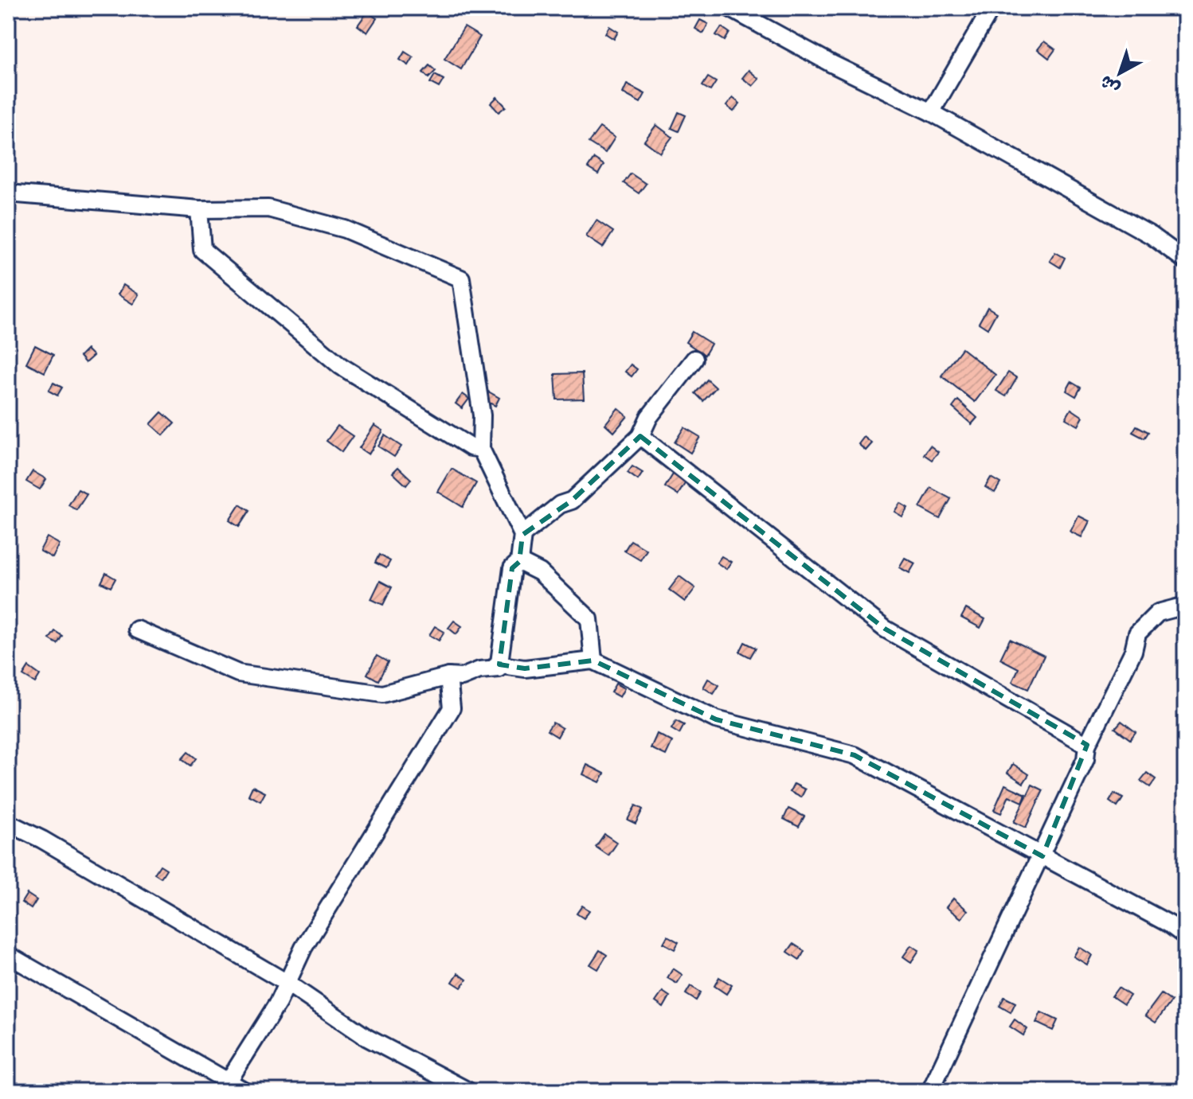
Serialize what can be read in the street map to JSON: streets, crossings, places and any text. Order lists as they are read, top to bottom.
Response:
{
  "north": "bottom left"
}
